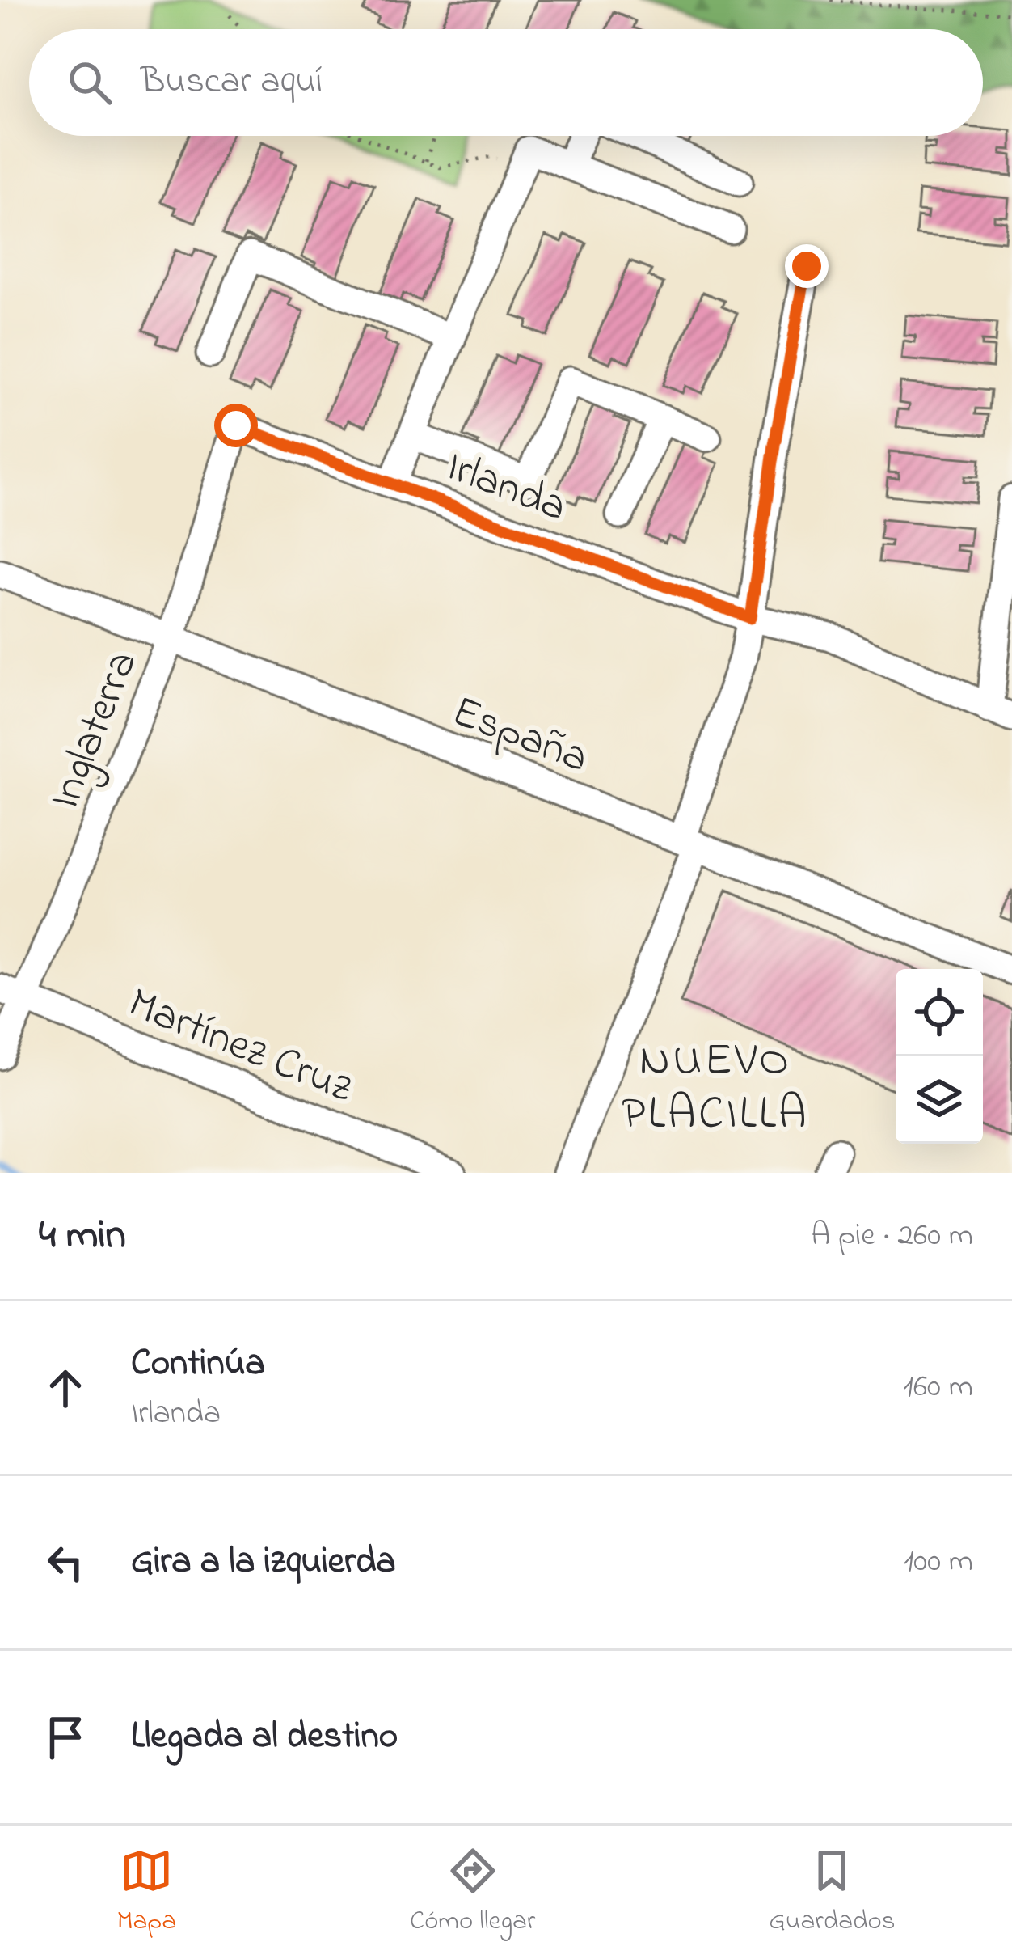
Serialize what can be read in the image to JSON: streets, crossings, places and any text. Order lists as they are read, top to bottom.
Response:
{
  "streets": {
    "street": [
      "Irlanda",
      "Inglaterra",
      "España",
      "Martínez Cruz"
    ]
  },
  "crossings": [
    ["Irlanda", "Inglaterra"],
    ["Inglaterra", "España"],
    ["Inglaterra", "Martínez Cruz"]
  ],
  "districts": ["NUEVO PLACILLA"],
  "page": {
    "search": "Buscar aquí",
    "heading": ["4 min", "A pie · 260 m"],
    "list": [
      ["Continúa", "Irlanda", "160 m"],
      ["Gira a la izquierda", "100 m"],
      "Llegada al destino"
    ],
    "nav": ["Mapa", "Cómo llegar", "Guardados"]
  }
}
